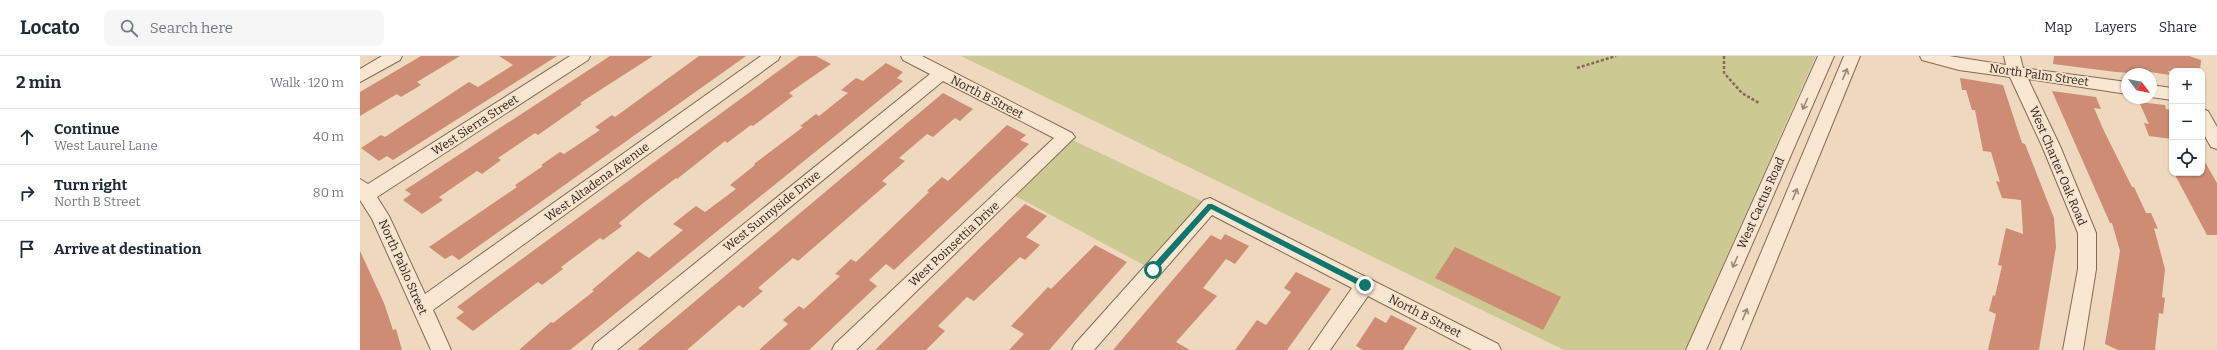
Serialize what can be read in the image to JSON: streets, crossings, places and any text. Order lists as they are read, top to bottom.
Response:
{
  "streets": {
    "street": [
      "North Palm Street",
      "North B Street",
      "West Sierra Street",
      "West Charter Oak Road",
      "West Altadena Avenue",
      "West Cactus Road",
      "West Sunnyside Drive",
      "West Poinsettia Drive",
      "North Pablo Street"
    ]
  },
  "crossings": [
    ["North Palm Street", "West Charter Oak Road"],
    ["North B Street", "West Sunnyside Drive"],
    ["North B Street", "West Poinsettia Drive"],
    ["West Sierra Street", "North Pablo Street"],
    ["West Altadena Avenue", "North Pablo Street"]
  ],
  "north": "bottom right",
  "page": {
    "header": "Locato",
    "search": "Search here",
    "nav": ["Map", "Layers", "Share"],
    "heading": ["2 min", "Walk · 120 m"],
    "map_buttons": ["+", "−"],
    "list": [
      ["Continue", "West Laurel Lane", "40 m"],
      ["Turn right", "North B Street", "80 m"],
      "Arrive at destination"
    ]
  }
}
